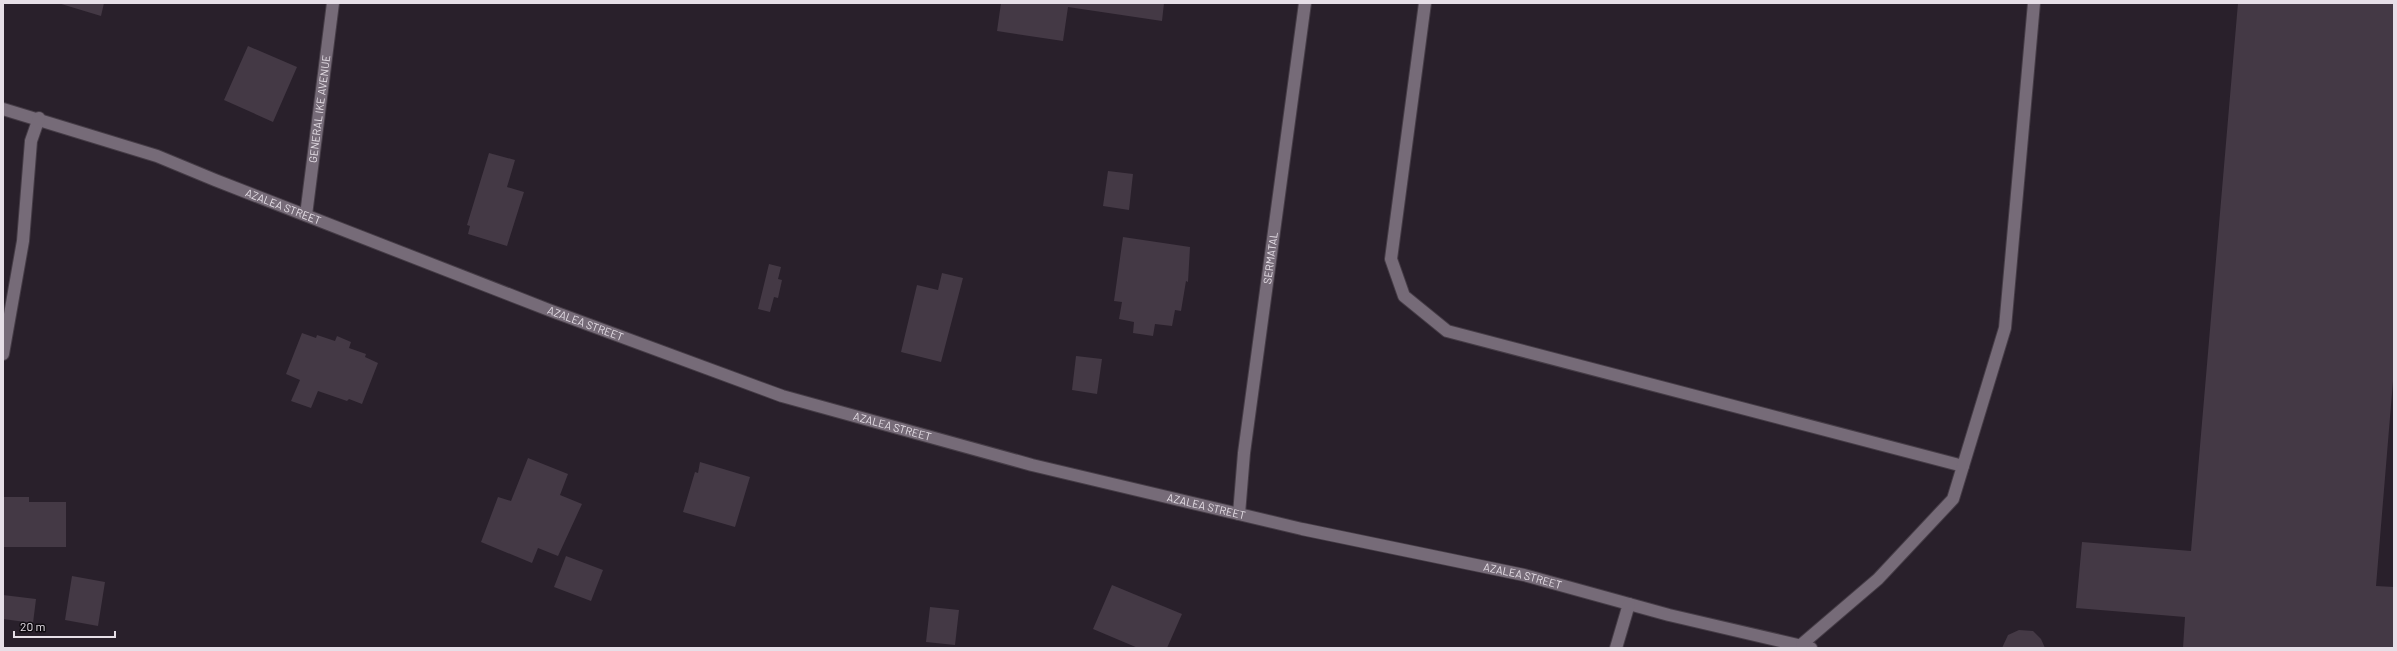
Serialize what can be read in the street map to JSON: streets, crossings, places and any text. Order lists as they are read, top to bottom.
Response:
{
  "streets": {
    "street": ["GENERAL IKE AVENUE", "AZALEA STREET", "SERMATAL"]
  },
  "crossings": [
    ["GENERAL IKE AVENUE", "AZALEA STREET"],
    ["AZALEA STREET", "SERMATAL"]
  ],
  "scale_bar": "20 m"
}
